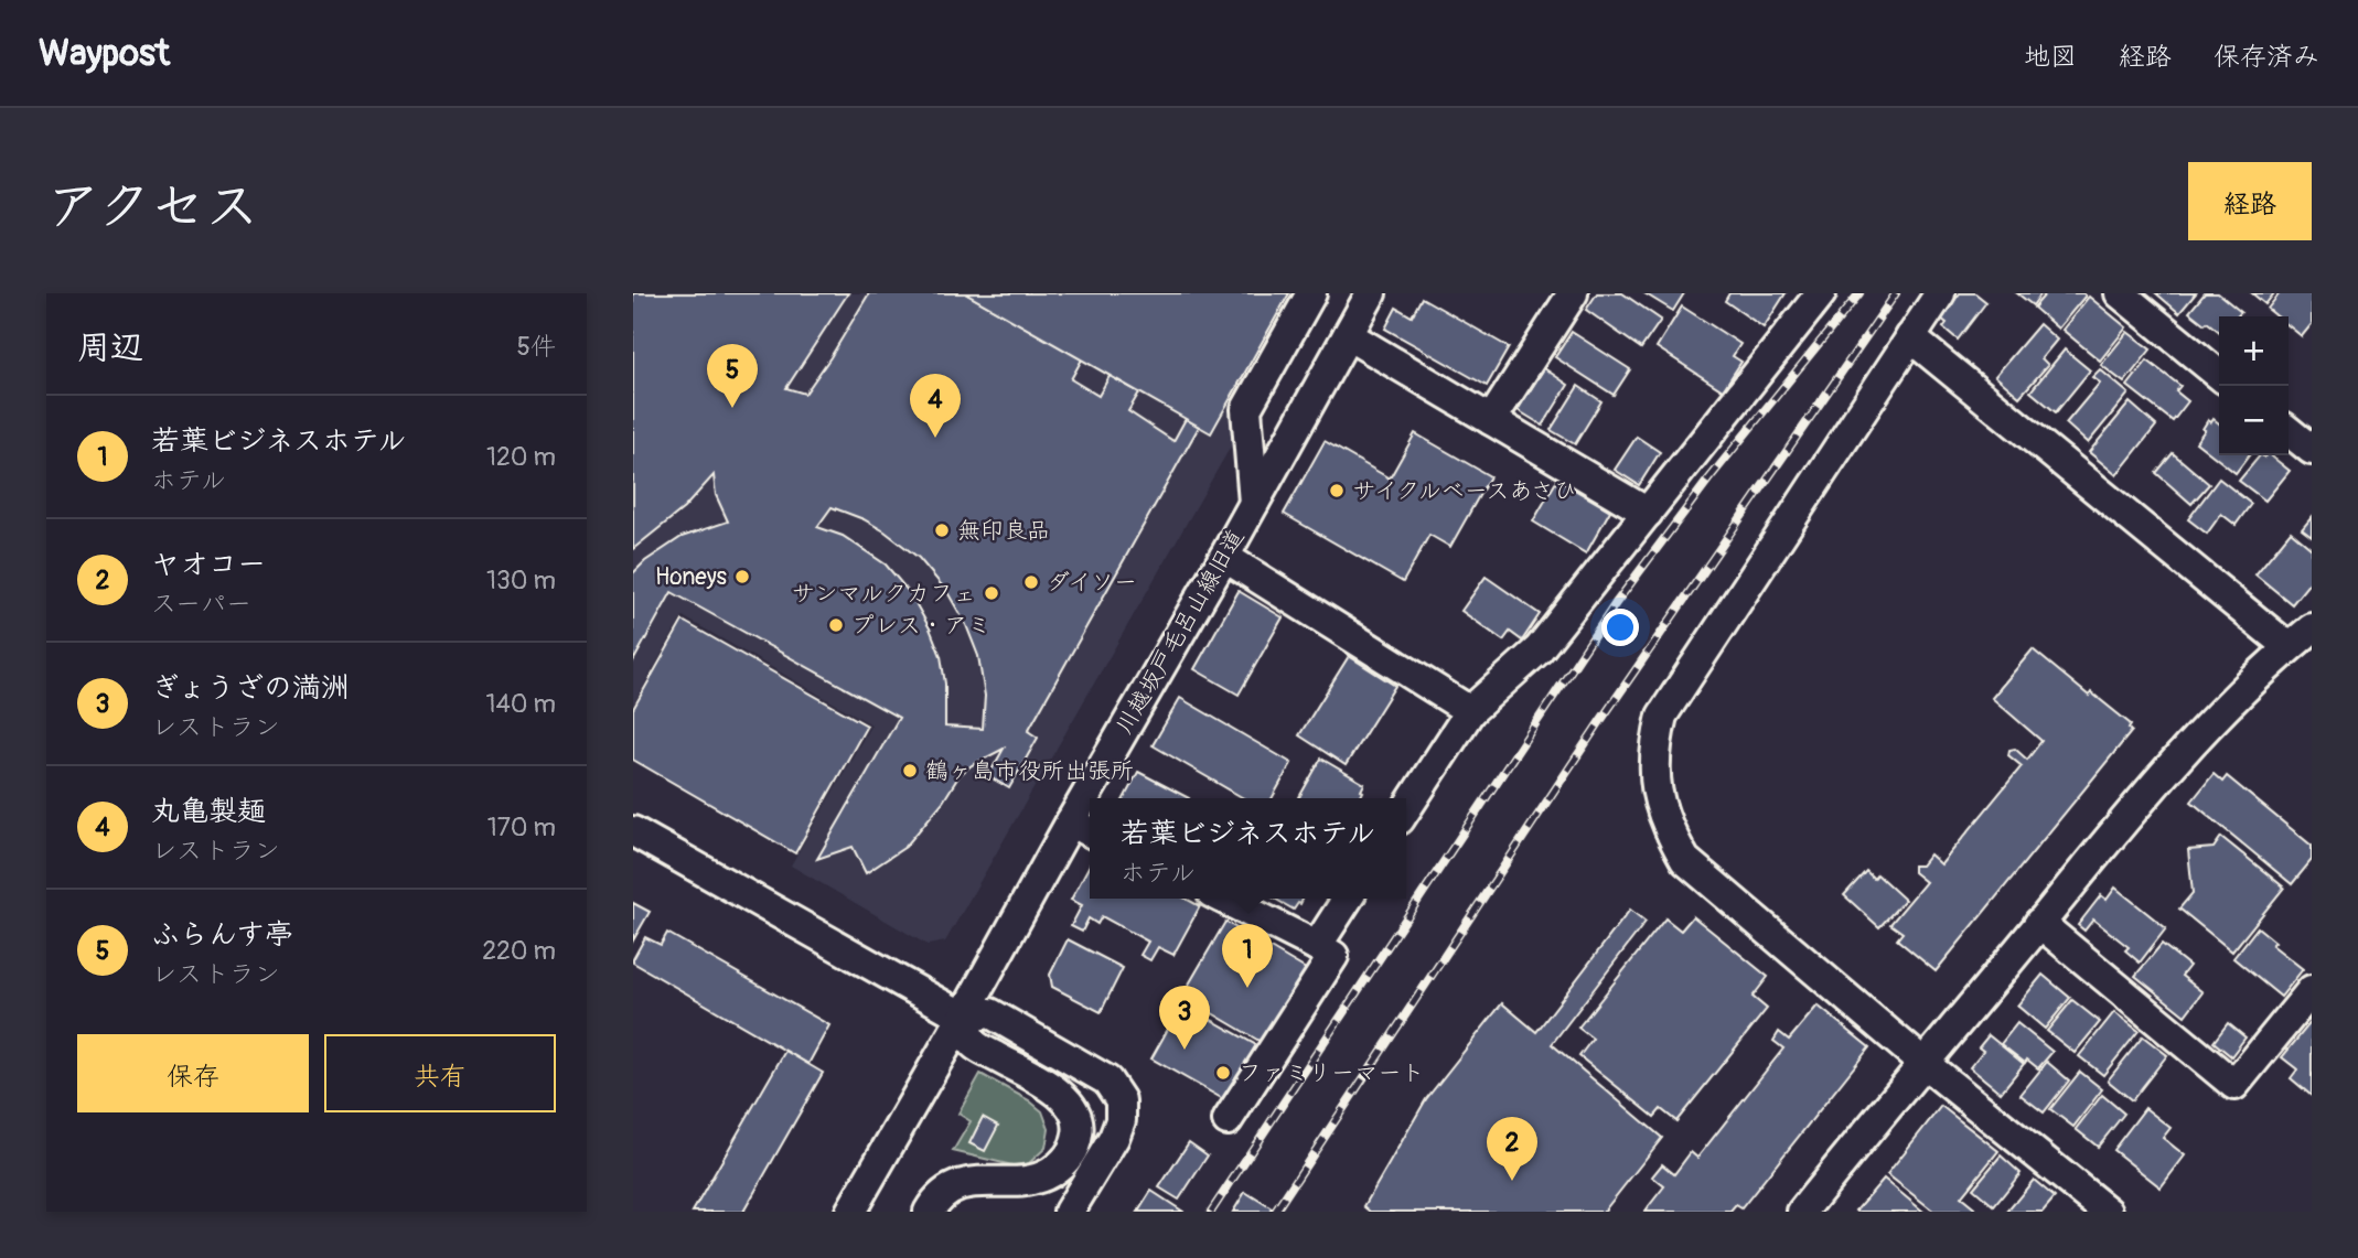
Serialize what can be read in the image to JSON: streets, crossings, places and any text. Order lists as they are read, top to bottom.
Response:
{
  "streets": {
    "street": ["川越坂戸毛呂山線旧道"]
  },
  "places": [
    "サイクルベースあさひ",
    "無印良品",
    "Honeys",
    "ダイソー",
    "サンマルクカフェ",
    "プレス・アミ",
    "鶴ヶ島市役所出張所",
    "ファミリーマート"
  ],
  "page": {
    "header": "Waypost",
    "nav": ["地図", "経路", "保存済み"],
    "title": "アクセス",
    "buttons": [
      "経路",
      ["保存", "共有"]
    ],
    "heading": ["周辺", "5件"],
    "map_buttons": ["+", "−"],
    "pins": [
      "5",
      "4",
      "1",
      "3",
      "2"
    ],
    "list": [
      {
        "mark": "1",
        "name": "若葉ビジネスホテル",
        "note": "ホテル",
        "value": "120 m"
      },
      {
        "mark": "2",
        "name": "ヤオコー",
        "note": "スーパー",
        "value": "130 m"
      },
      {
        "mark": "3",
        "name": "ぎょうざの満洲",
        "note": "レストラン",
        "value": "140 m"
      },
      {
        "mark": "4",
        "name": "丸亀製麺",
        "note": "レストラン",
        "value": "170 m"
      },
      {
        "mark": "5",
        "name": "ふらんす亭",
        "note": "レストラン",
        "value": "220 m"
      }
    ],
    "popup": ["若葉ビジネスホテル", "ホテル"]
  }
}
